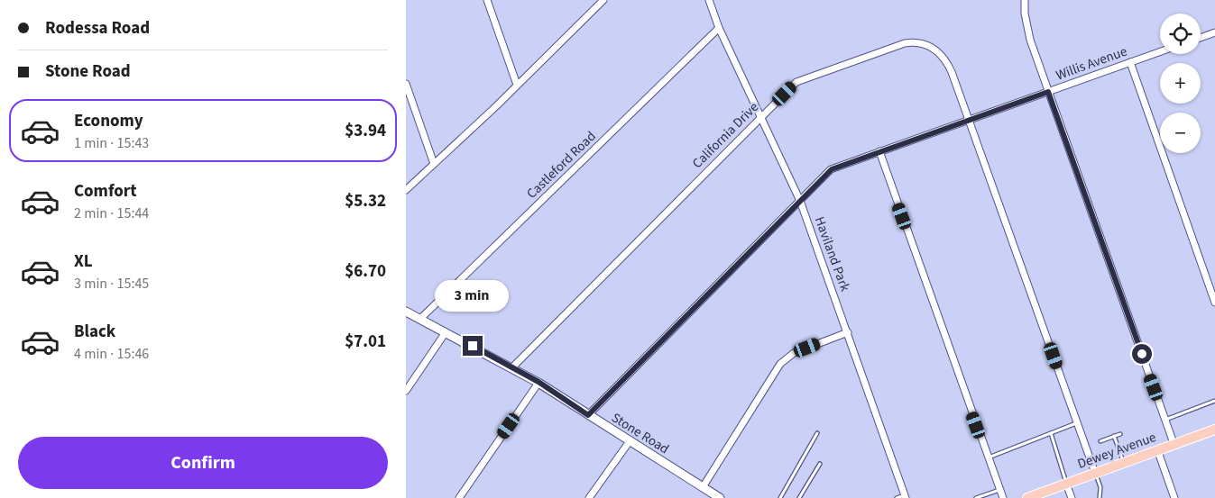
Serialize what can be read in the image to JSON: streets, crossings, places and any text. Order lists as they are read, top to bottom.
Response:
{
  "streets": {
    "main road": ["Dewey Avenue"],
    "street": [
      "Willis Avenue",
      "California Drive",
      "Castleford Road",
      "Haviland Park",
      "Stone Road"
    ]
  },
  "crossings": [
    ["Willis Avenue", "California Drive"],
    ["Willis Avenue", "Haviland Park"],
    ["Willis Avenue", "Stone Road"],
    ["California Drive", "Haviland Park"],
    ["California Drive", "Stone Road"],
    ["California Drive", "Dewey Avenue"],
    ["Castleford Road", "Haviland Park"],
    ["Castleford Road", "Stone Road"]
  ],
  "page": {
    "banner": ["Rodessa Road", "Stone Road"],
    "map_buttons": ["+", "−"],
    "list": [
      {
        "name": "Economy",
        "note": "1 min · 15:43",
        "value": "$3.94"
      },
      {
        "name": "Comfort",
        "note": "2 min · 15:44",
        "value": "$5.32"
      },
      {
        "name": "XL",
        "note": "3 min · 15:45",
        "value": "$6.70"
      },
      {
        "name": "Black",
        "note": "4 min · 15:46",
        "value": "$7.01"
      }
    ],
    "bubble": "3 min",
    "buttons": "Confirm"
  }
}
